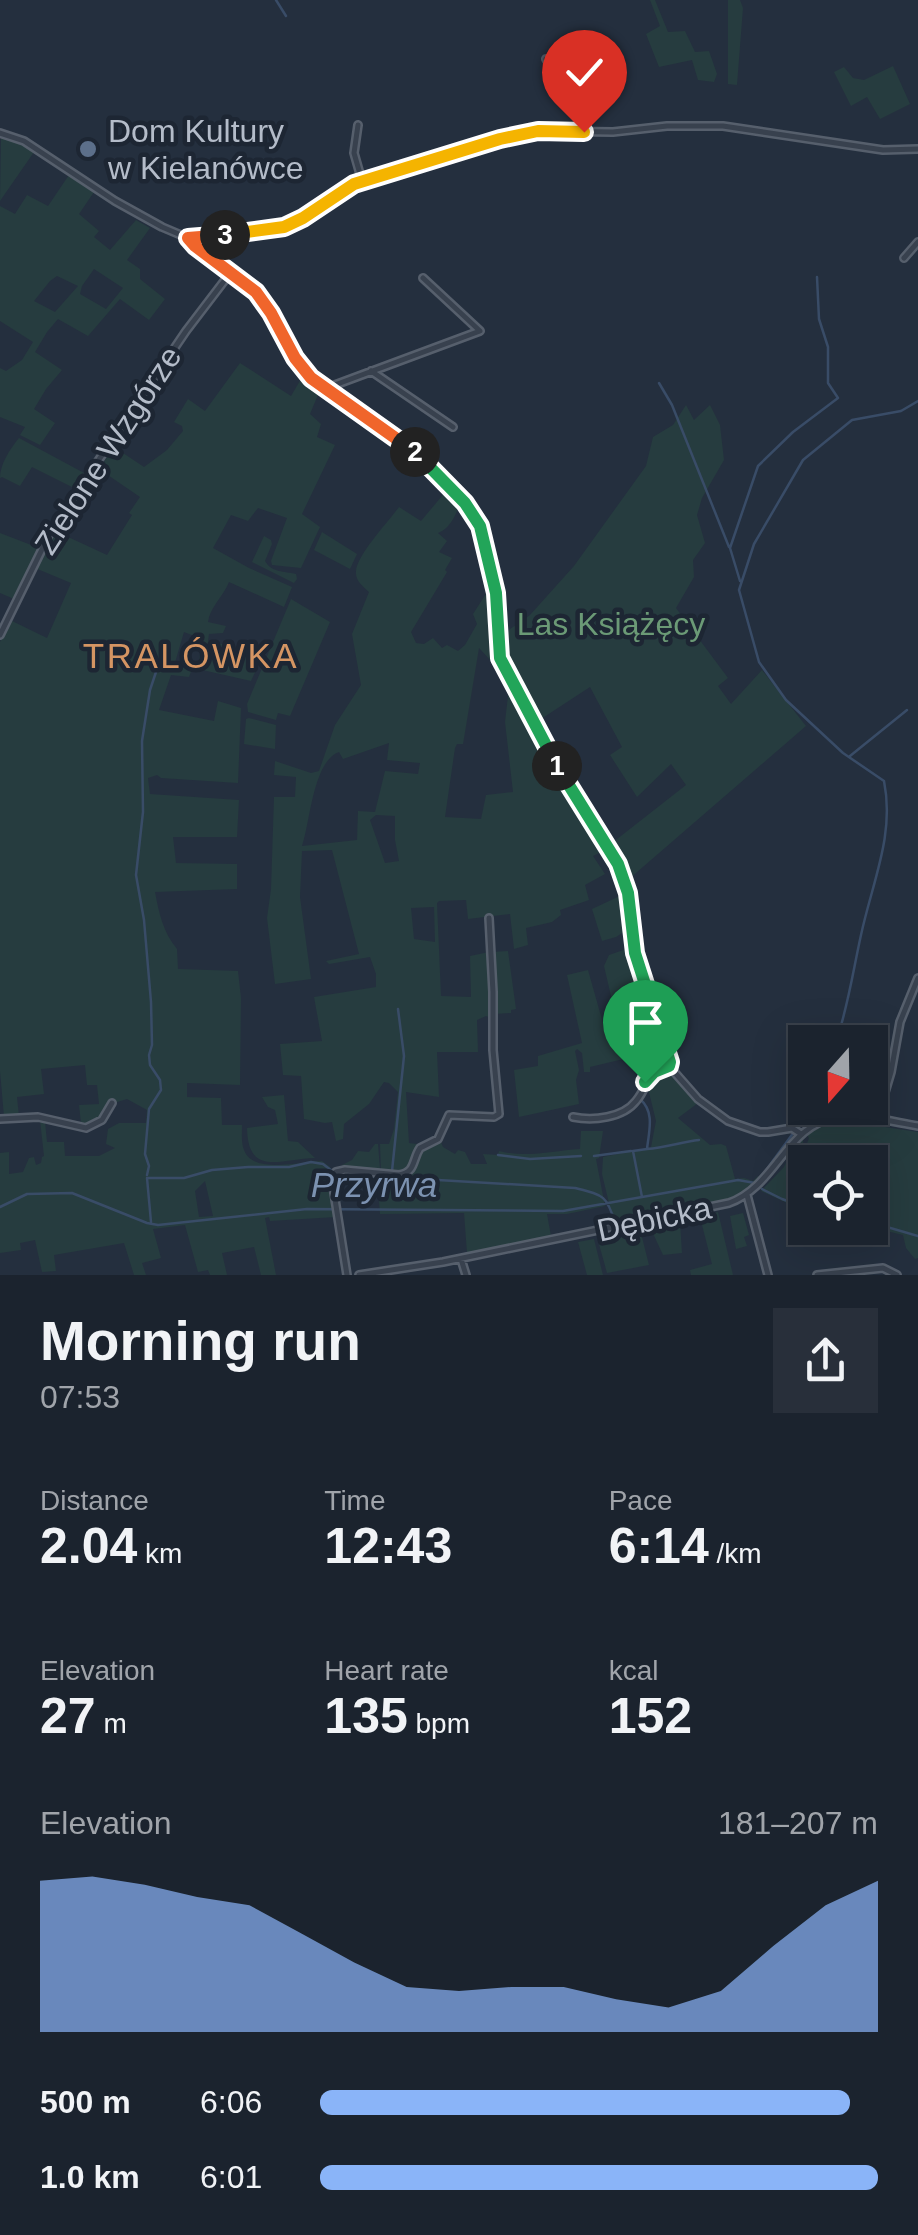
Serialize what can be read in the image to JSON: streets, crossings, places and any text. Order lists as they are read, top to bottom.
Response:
{
  "streets": {
    "street": ["Zielone Wzgórze", "Dębicka"]
  },
  "districts": ["TRALÓWKA"],
  "water": ["Przyrwa"],
  "parks": ["Las Książęcy"],
  "places": ["Dom Kultury w Kielanówce"],
  "north": "bottom",
  "page": {
    "pins": ["3", "2", "1"],
    "heading": ["Morning run", "07:53"],
    "stats": [
      ["Distance", "2.04 km"],
      ["Time", "12:43"],
      ["Pace", "6:14 /km"],
      ["Elevation", "27 m"],
      ["Heart rate", "135 bpm"],
      ["kcal", "152"]
    ],
    "chart": ["Elevation", "181–207 m"],
    "list": [
      {
        "name": "500 m",
        "note": "6:06"
      },
      {
        "name": "1.0 km",
        "note": "6:01"
      }
    ]
  }
}
